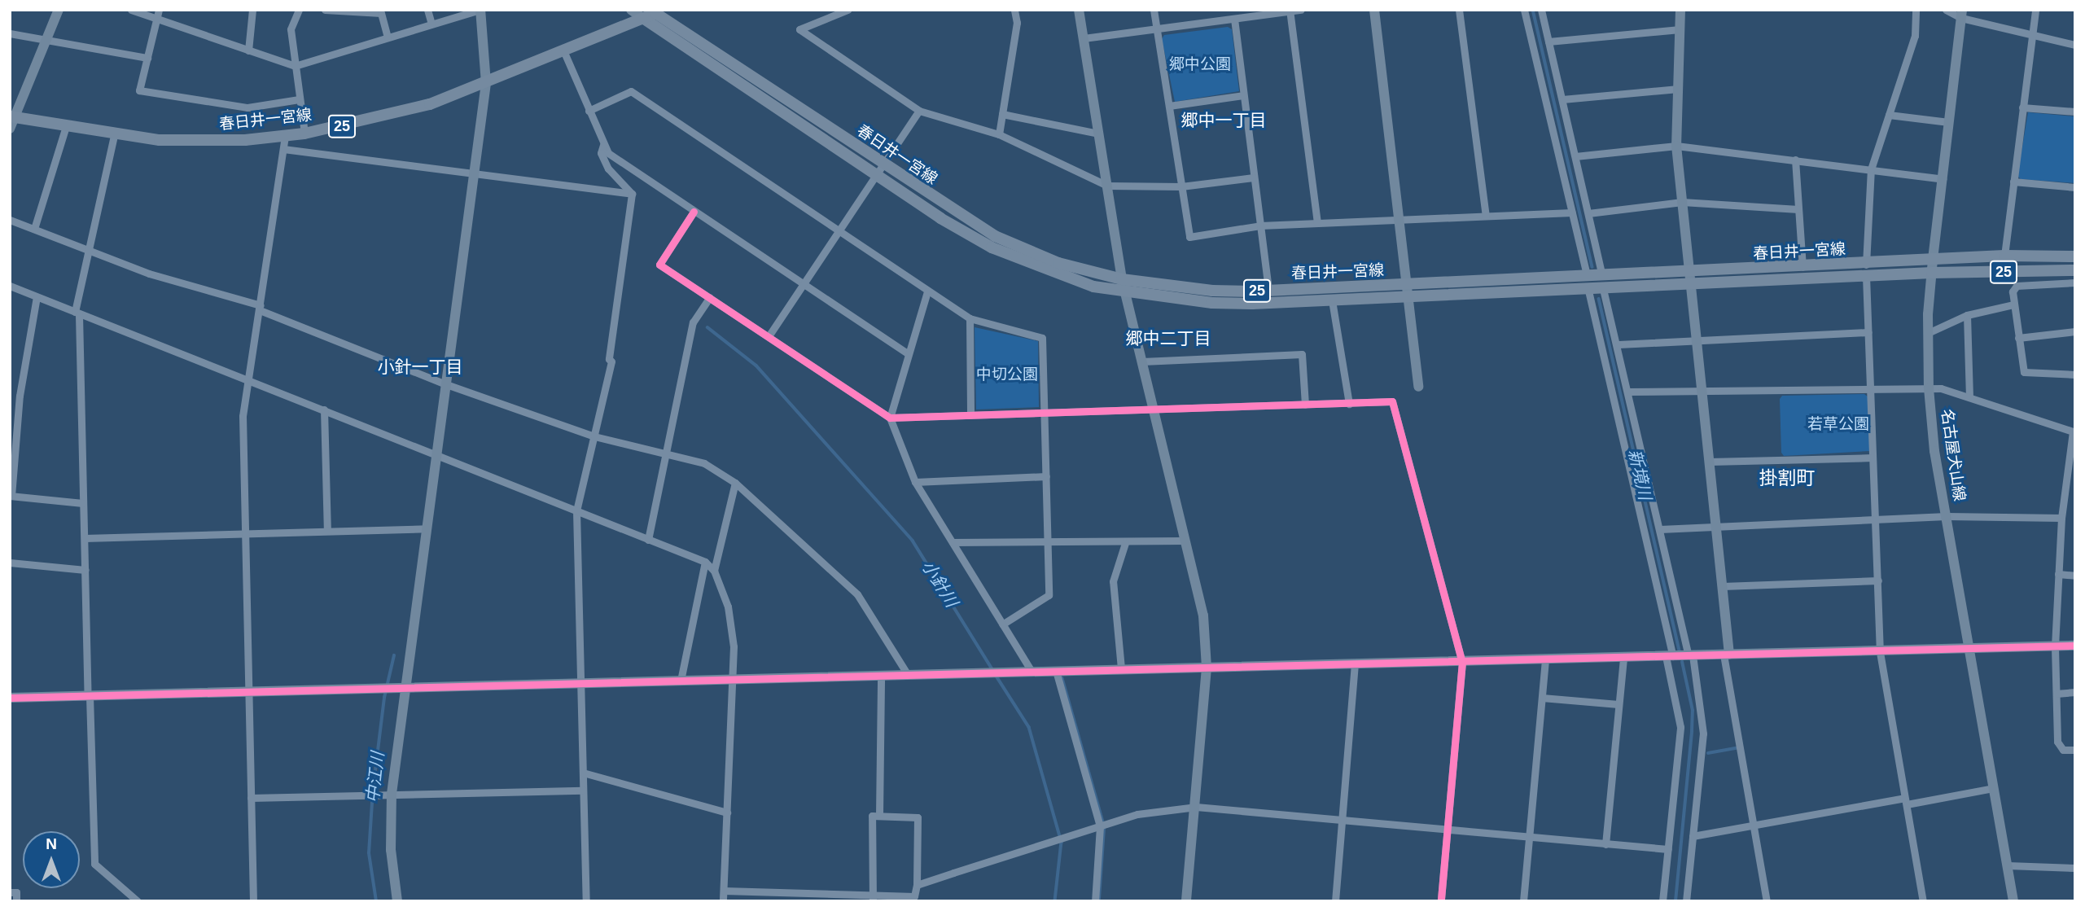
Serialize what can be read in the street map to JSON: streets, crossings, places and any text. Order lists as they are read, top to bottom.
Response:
{
  "streets": {
    "main road": ["春日井一宮線", "25"],
    "street": ["名古屋犬山線"]
  },
  "crossings": [
    ["春日井一宮線", "名古屋犬山線"]
  ],
  "districts": [
    "郷中一丁目",
    "郷中二丁目",
    "小針一丁目",
    "掛割町"
  ],
  "water": ["新境川", "小針川", "中江川"],
  "parks": ["郷中公園", "中切公園", "若草公園"],
  "north": "top"
}
